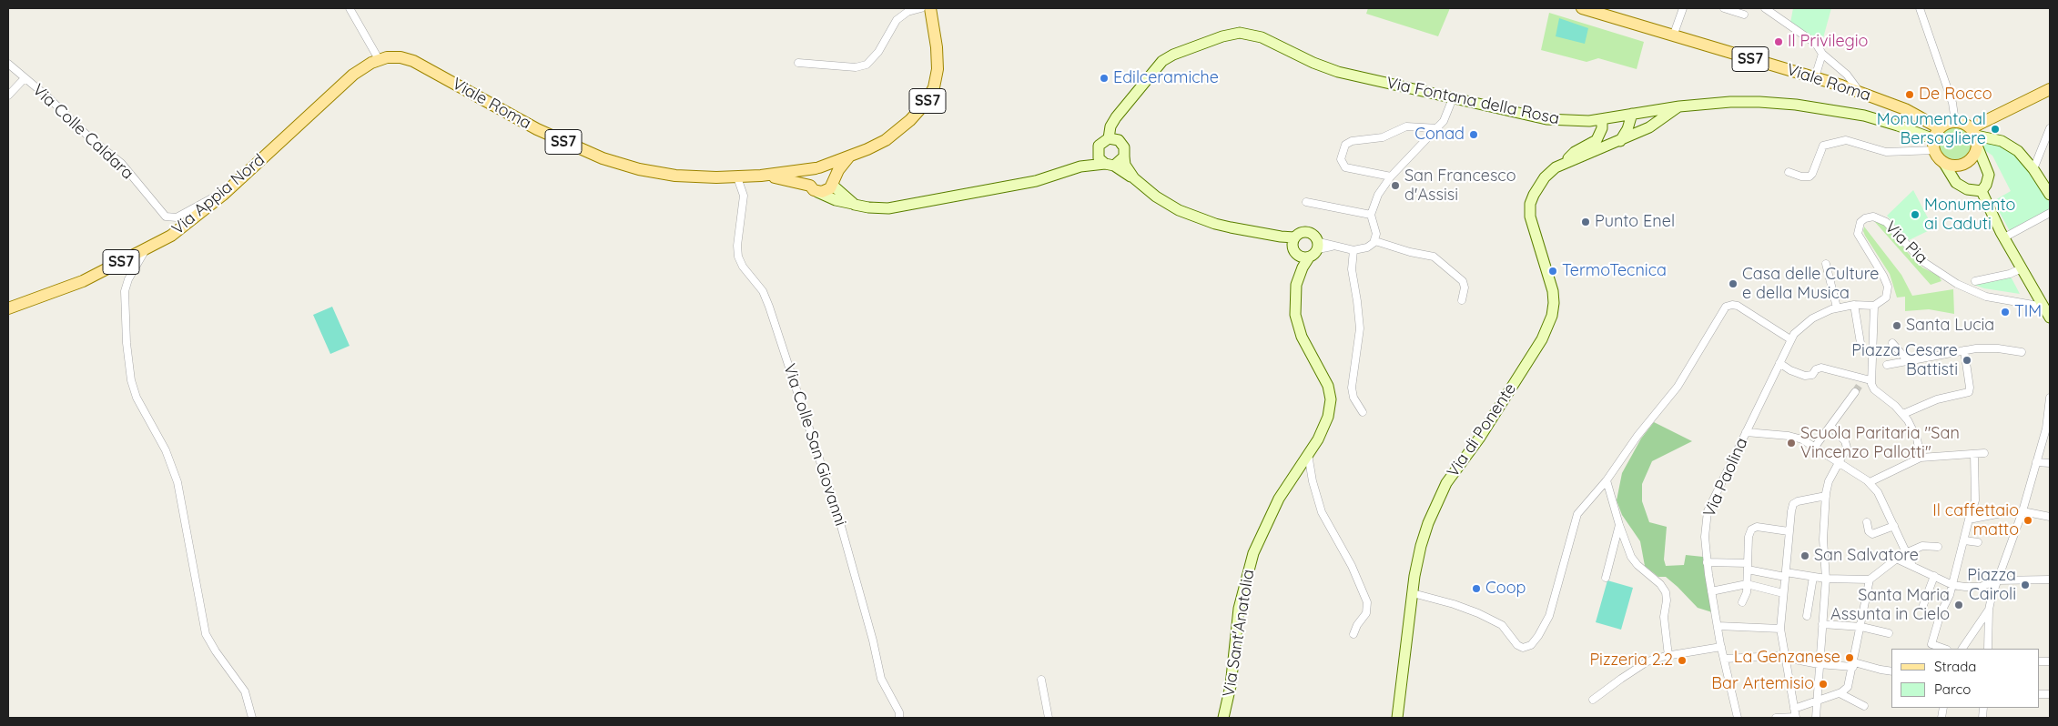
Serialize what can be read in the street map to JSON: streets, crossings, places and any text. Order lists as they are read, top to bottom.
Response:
{
  "streets": {
    "main road": [
      "SS7",
      "Viale Roma",
      "Via Fontana della Rosa",
      "Via Appia Nord",
      "Via di Ponente",
      "Via Sant'Anatolia"
    ],
    "street": [
      "Via Colle Caldara",
      "Via Pia",
      "Via Colle San Giovanni",
      "Via Paolina"
    ]
  },
  "crossings": [
    ["Viale Roma", "Via Fontana della Rosa"],
    ["Viale Roma", "Via Appia Nord"],
    ["Viale Roma", "Via Colle San Giovanni"],
    ["Via Fontana della Rosa", "Via di Ponente"],
    ["Via Colle Caldara", "Via Appia Nord"],
    ["Via Pia", "Via Paolina"]
  ],
  "places": [
    "Il Privilegio",
    "Edilceramiche",
    "De Rocco",
    "Monumento al Bersagliere",
    "Conad",
    "San Francesco d'Assisi",
    "Monumento ai Caduti",
    "Punto Enel",
    "TermoTecnica",
    "Casa delle Culture e della Musica",
    "TIM",
    "Santa Lucia",
    "Piazza Cesare Battisti",
    "Scuola Paritaria \"San Vincenzo Pallotti\"",
    "Il caffettaio matto",
    "San Salvatore",
    "Piazza Cairoli",
    "Coop",
    "Santa Maria Assunta in Cielo",
    "La Genzanese",
    "Pizzeria 2.2",
    "Bar Artemisio"
  ],
  "legend": ["Strada", "Parco"]
}
